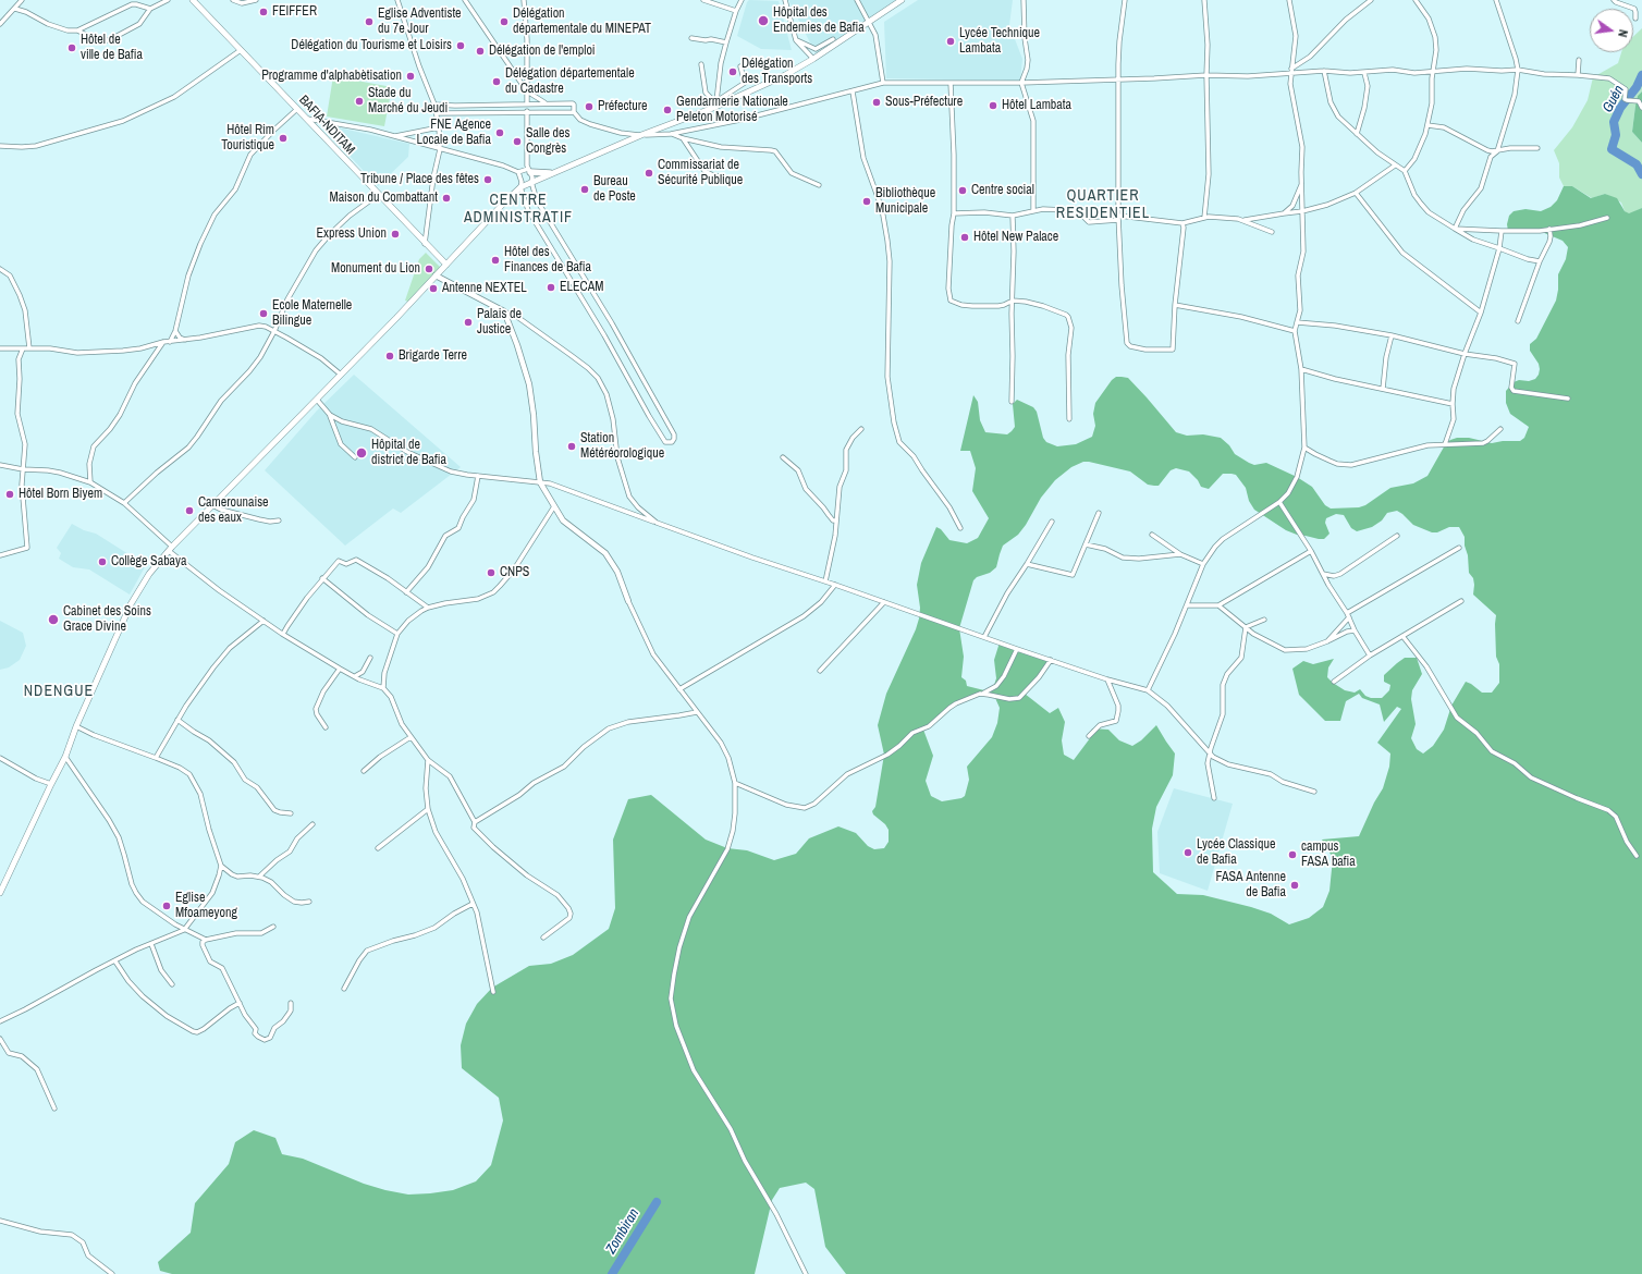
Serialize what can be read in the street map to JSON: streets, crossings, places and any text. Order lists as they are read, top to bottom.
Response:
{
  "streets": {
    "main road": ["BAFIA-NDITAM"]
  },
  "districts": ["QUARTIER RESIDENTIEL", "CENTRE ADMINISTRATIF", "NDENGUE"],
  "water": ["Guén", "Zombiran"],
  "places": [
    "FEIFFER",
    "Hôpital des Endemies de Bafia",
    "Eglise Adventiste du 7e Jour",
    "Délégation départementale du MINEPAT",
    "Lycée Technique Lambata",
    "Délégation du Tourisme et Loisirs",
    "Hôtel de ville de Bafia",
    "Délégation de l'emploi",
    "Délégation des Transports",
    "Programme d'alphabètisation",
    "Délégation départementale du Cadastre",
    "Stade du Marché du Jeudi",
    "Sous-Préfecture",
    "Hôtel Lambata",
    "Préfecture",
    "Gendarmerie Nationale Peleton Motorisé",
    "FNE Agence Locale de Bafia",
    "Hôtel Rim Touristique",
    "Salle des Congrès",
    "Commissariat de Sécurité Publique",
    "Tribune / Place des fêtes",
    "Bureau de Poste",
    "Centre social",
    "Maison du Combattant",
    "Bibliothèque Municipale",
    "Express Union",
    "Hôtel New Palace",
    "Hôtel des Finances de Bafia",
    "Monument du Lion",
    "ELECAM",
    "Antenne NEXTEL",
    "Ecole Maternelle Bilingue",
    "Palais de Justice",
    "Brigarde Terre",
    "Station Météréorologique",
    "Hôpital de district de Bafia",
    "Hôtel Born Biyem",
    "Camerounaise des eaux",
    "Collège Sabaya",
    "CNPS",
    "Cabinet des Soins Grace Divine",
    "Lycée Classique de Bafia",
    "campus FASA bafia",
    "FASA Antenne de Bafia",
    "Eglise Mfoameyong"
  ],
  "north": "right"
}
